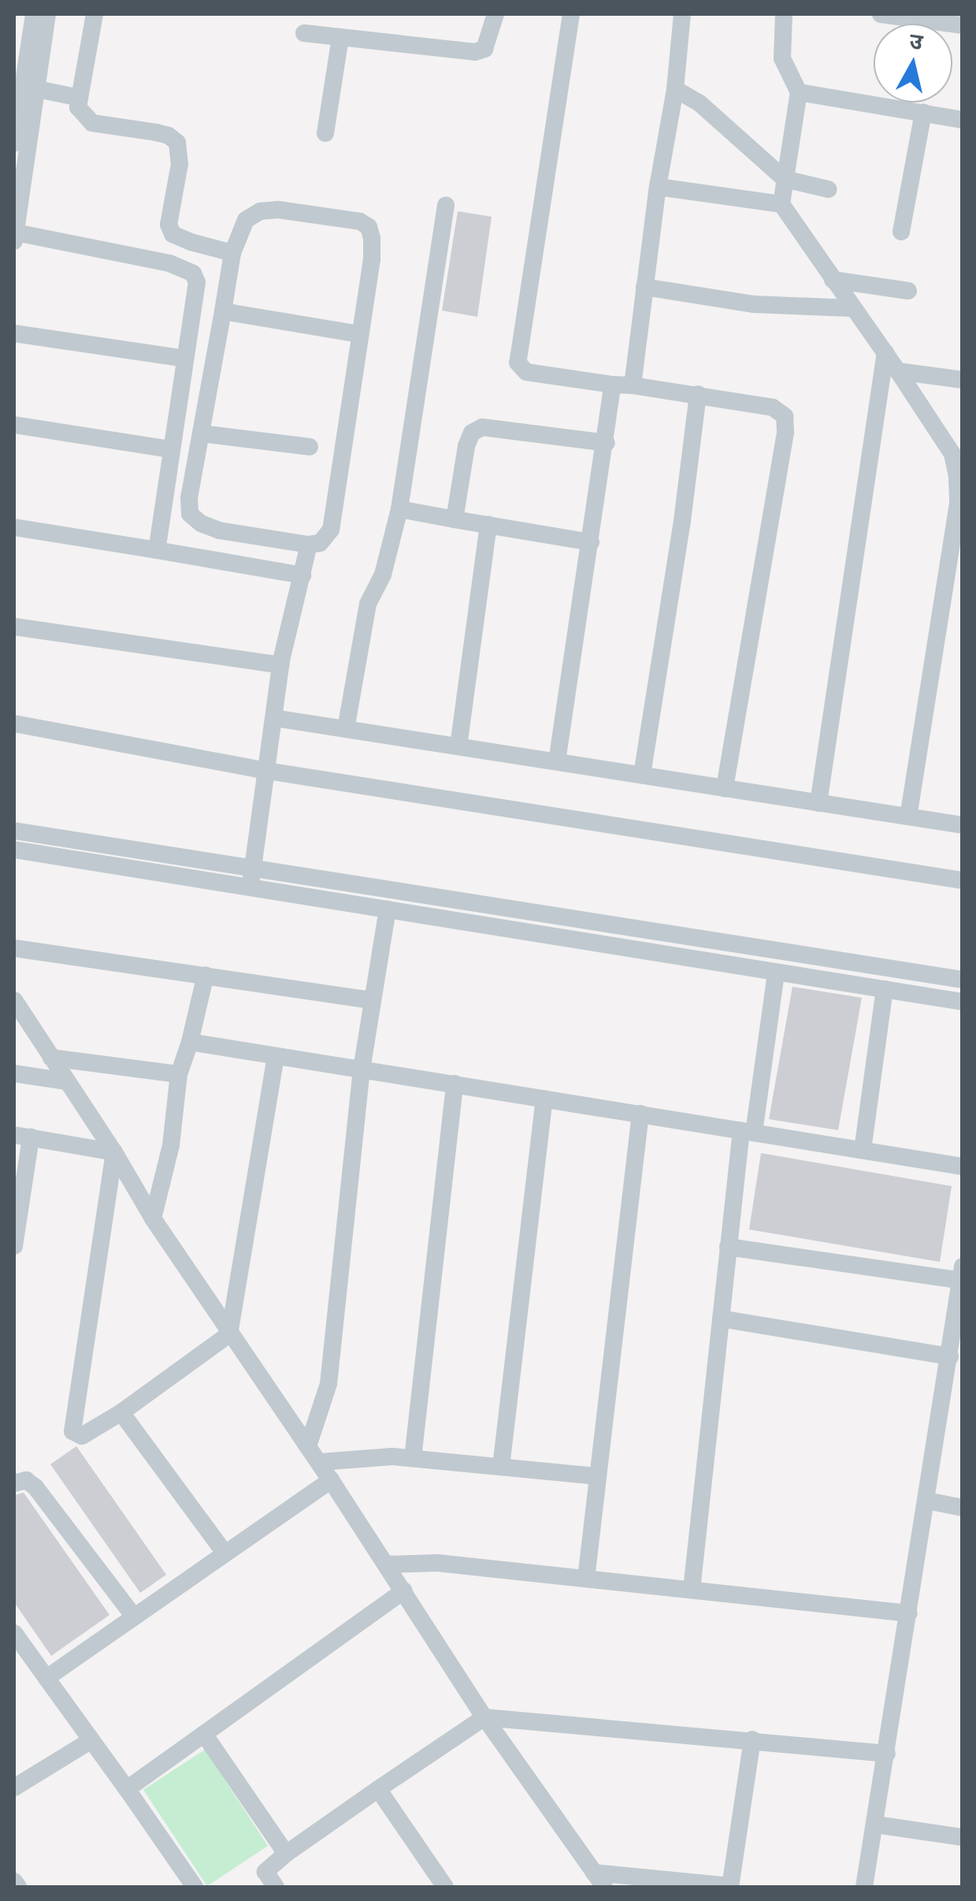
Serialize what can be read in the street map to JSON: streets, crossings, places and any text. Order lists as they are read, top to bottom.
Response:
{
  "north": "top"
}
